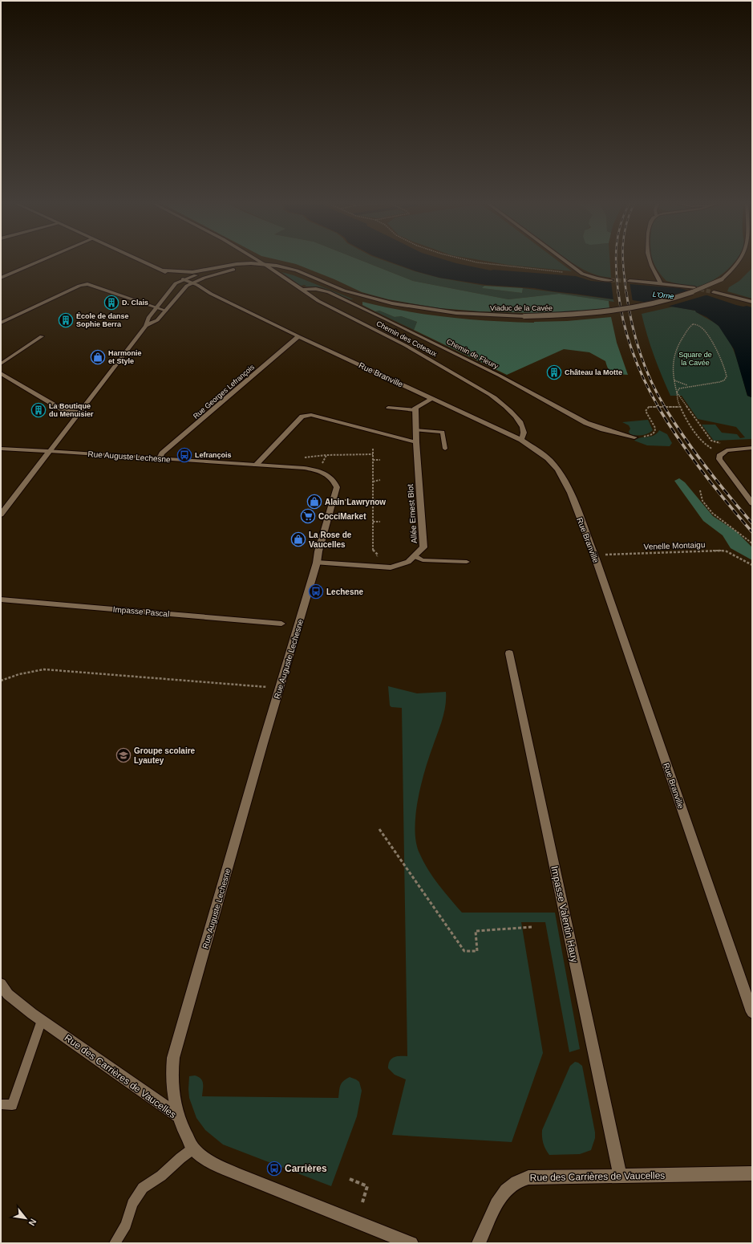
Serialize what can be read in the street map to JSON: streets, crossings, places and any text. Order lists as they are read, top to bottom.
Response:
{
  "streets": {
    "street": [
      "Viaduc de la Cavée",
      "Chemin des Coteaux",
      "Chemin de Fleury",
      "Rue Branville",
      "Rue Georges Lefrançois",
      "Rue Auguste Lechesne",
      "Allée Ernest Blot",
      "Impasse Pascal",
      "Impasse Valentin Hauy",
      "Rue des Carrières de Vaucelles"
    ],
    "path": ["Venelle Montaigu"]
  },
  "crossings": [
    ["Viaduc de la Cavée", "Chemin des Coteaux"],
    ["Chemin des Coteaux", "Chemin de Fleury"],
    ["Chemin des Coteaux", "Rue Branville"],
    ["Rue Branville", "Rue Georges Lefrançois"],
    ["Rue Branville", "Venelle Montaigu"],
    ["Rue Georges Lefrançois", "Rue Auguste Lechesne"],
    ["Rue Auguste Lechesne", "Allée Ernest Blot"],
    ["Rue Auguste Lechesne", "Rue des Carrières de Vaucelles"],
    ["Impasse Valentin Hauy", "Rue des Carrières de Vaucelles"]
  ],
  "water": ["L'Orne"],
  "parks": ["Square de la Cavée"],
  "places": {
    "building": [
      "D. Clais",
      "École de danse Sophie Berra",
      "Château la Motte",
      "La Boutique du Menuisier"
    ],
    "shop": ["Harmonie et Style", "Alain Lawrynow", "La Rose de Vaucelles"],
    "bus stop": ["Lefrançois", "Lechesne", "Carrières"],
    "supermarket": ["CocciMarket"],
    "school or university": ["Groupe scolaire Lyautey"]
  },
  "north": "bottom right"
}
